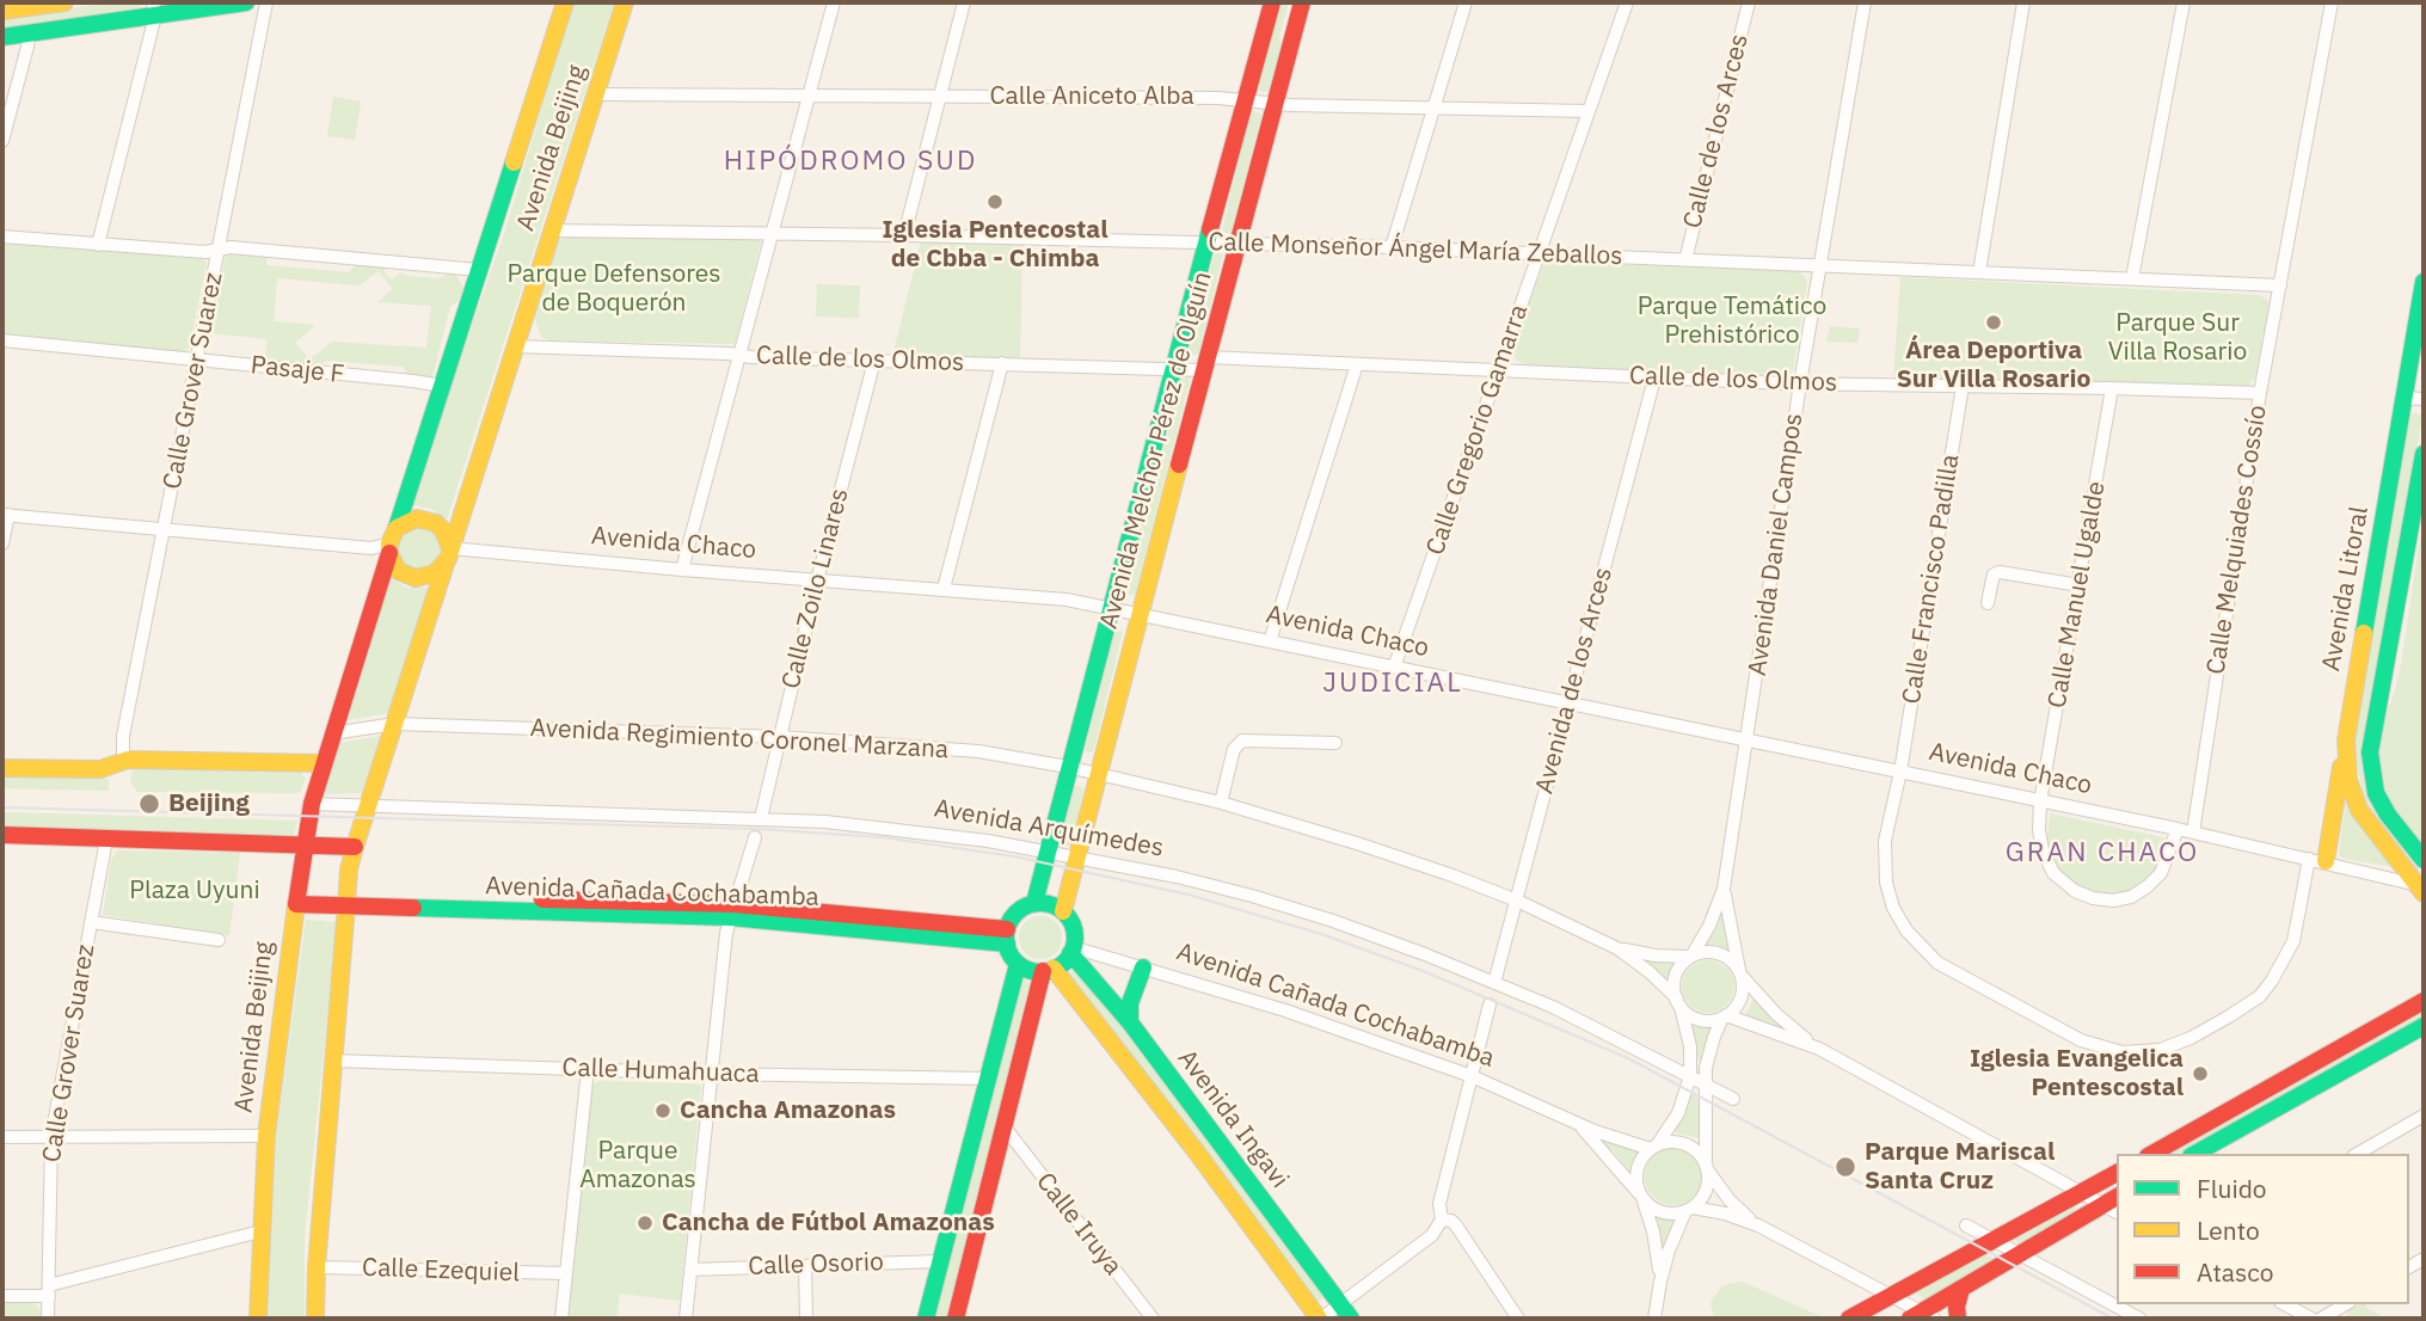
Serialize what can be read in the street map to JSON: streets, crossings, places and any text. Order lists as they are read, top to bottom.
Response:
{
  "streets": {
    "main road": [
      "Avenida Beijing",
      "Avenida Melchor Pérez de Olguín",
      "Avenida Litoral",
      "Avenida Cañada Cochabamba",
      "Avenida Ingavi"
    ],
    "street": [
      "Calle Aniceto Alba",
      "Calle de los Arces",
      "Calle Monseñor Ángel María Zeballos",
      "Calle de los Olmos",
      "Pasaje F",
      "Calle Grover Suarez",
      "Calle Gregorio Gamarra",
      "Calle Melquiades Cossío",
      "Avenida Chaco",
      "Avenida Daniel Campos",
      "Calle Francisco Padilla",
      "Calle Zoilo Linares",
      "Calle Manuel Ugalde",
      "Avenida de los Arces",
      "Avenida Regimiento Coronel Marzana",
      "Avenida Arquímedes",
      "Calle Humahuaca",
      "Calle Iruya",
      "Calle Osorio",
      "Calle Ezequiel"
    ]
  },
  "crossings": [
    ["Calle Aniceto Alba", "Avenida Beijing"],
    ["Calle Aniceto Alba", "Calle Gregorio Gamarra"],
    ["Calle Aniceto Alba", "Avenida Melchor Pérez de Olguín"],
    ["Calle de los Arces", "Calle Monseñor Ángel María Zeballos"],
    ["Avenida Beijing", "Calle Monseñor Ángel María Zeballos"],
    ["Avenida Beijing", "Calle de los Olmos"],
    ["Avenida Beijing", "Pasaje F"],
    ["Avenida Beijing", "Avenida Chaco"],
    ["Avenida Beijing", "Avenida Regimiento Coronel Marzana"],
    ["Avenida Beijing", "Avenida Arquímedes"],
    ["Avenida Beijing", "Avenida Cañada Cochabamba"],
    ["Avenida Beijing", "Calle Humahuaca"],
    ["Avenida Beijing", "Calle Ezequiel"],
    ["Calle Monseñor Ángel María Zeballos", "Calle Gregorio Gamarra"],
    ["Calle Monseñor Ángel María Zeballos", "Avenida Melchor Pérez de Olguín"],
    ["Calle Monseñor Ángel María Zeballos", "Calle Melquiades Cossío"],
    ["Calle Monseñor Ángel María Zeballos", "Avenida Daniel Campos"],
    ["Calle de los Olmos", "Calle Gregorio Gamarra"],
    ["Calle de los Olmos", "Avenida Melchor Pérez de Olguín"],
    ["Calle de los Olmos", "Calle Melquiades Cossío"],
    ["Calle de los Olmos", "Avenida Daniel Campos"],
    ["Calle de los Olmos", "Calle Francisco Padilla"],
    ["Calle de los Olmos", "Calle Zoilo Linares"],
    ["Calle de los Olmos", "Calle Manuel Ugalde"],
    ["Calle de los Olmos", "Avenida de los Arces"],
    ["Pasaje F", "Calle Grover Suarez"],
    ["Calle Gregorio Gamarra", "Avenida Chaco"],
    ["Avenida Melchor Pérez de Olguín", "Avenida Chaco"],
    ["Avenida Melchor Pérez de Olguín", "Avenida Regimiento Coronel Marzana"],
    ["Avenida Melchor Pérez de Olguín", "Avenida Arquímedes"],
    ["Avenida Melchor Pérez de Olguín", "Avenida Cañada Cochabamba"],
    ["Avenida Melchor Pérez de Olguín", "Avenida Ingavi"],
    ["Calle Melquiades Cossío", "Avenida Chaco"],
    ["Avenida Chaco", "Avenida Daniel Campos"],
    ["Avenida Chaco", "Calle Francisco Padilla"],
    ["Avenida Chaco", "Calle Zoilo Linares"],
    ["Avenida Chaco", "Avenida Litoral"],
    ["Avenida Chaco", "Calle Manuel Ugalde"],
    ["Avenida Chaco", "Avenida de los Arces"],
    ["Avenida Daniel Campos", "Avenida Regimiento Coronel Marzana"],
    ["Calle Zoilo Linares", "Avenida Regimiento Coronel Marzana"],
    ["Calle Zoilo Linares", "Avenida Arquímedes"],
    ["Avenida de los Arces", "Avenida Regimiento Coronel Marzana"],
    ["Avenida de los Arces", "Avenida Arquímedes"],
    ["Avenida Cañada Cochabamba", "Avenida Ingavi"]
  ],
  "districts": ["HIPÓDROMO SUD", "JUDICIAL", "GRAN CHACO"],
  "parks": [
    "Parque Defensores de Boquerón",
    "Parque Temático Prehistórico",
    "Parque Sur Villa Rosario",
    "Plaza Uyuni",
    "Parque Amazonas"
  ],
  "places": [
    "Iglesia Pentecostal de Cbba - Chimba",
    "Área Deportiva Sur Villa Rosario",
    "Beijing",
    "Iglesia Evangelica Pentescostal",
    "Cancha Amazonas",
    "Parque Mariscal Santa Cruz",
    "Cancha de Fútbol Amazonas"
  ],
  "legend": ["Fluido", "Lento", "Atasco"]
}
